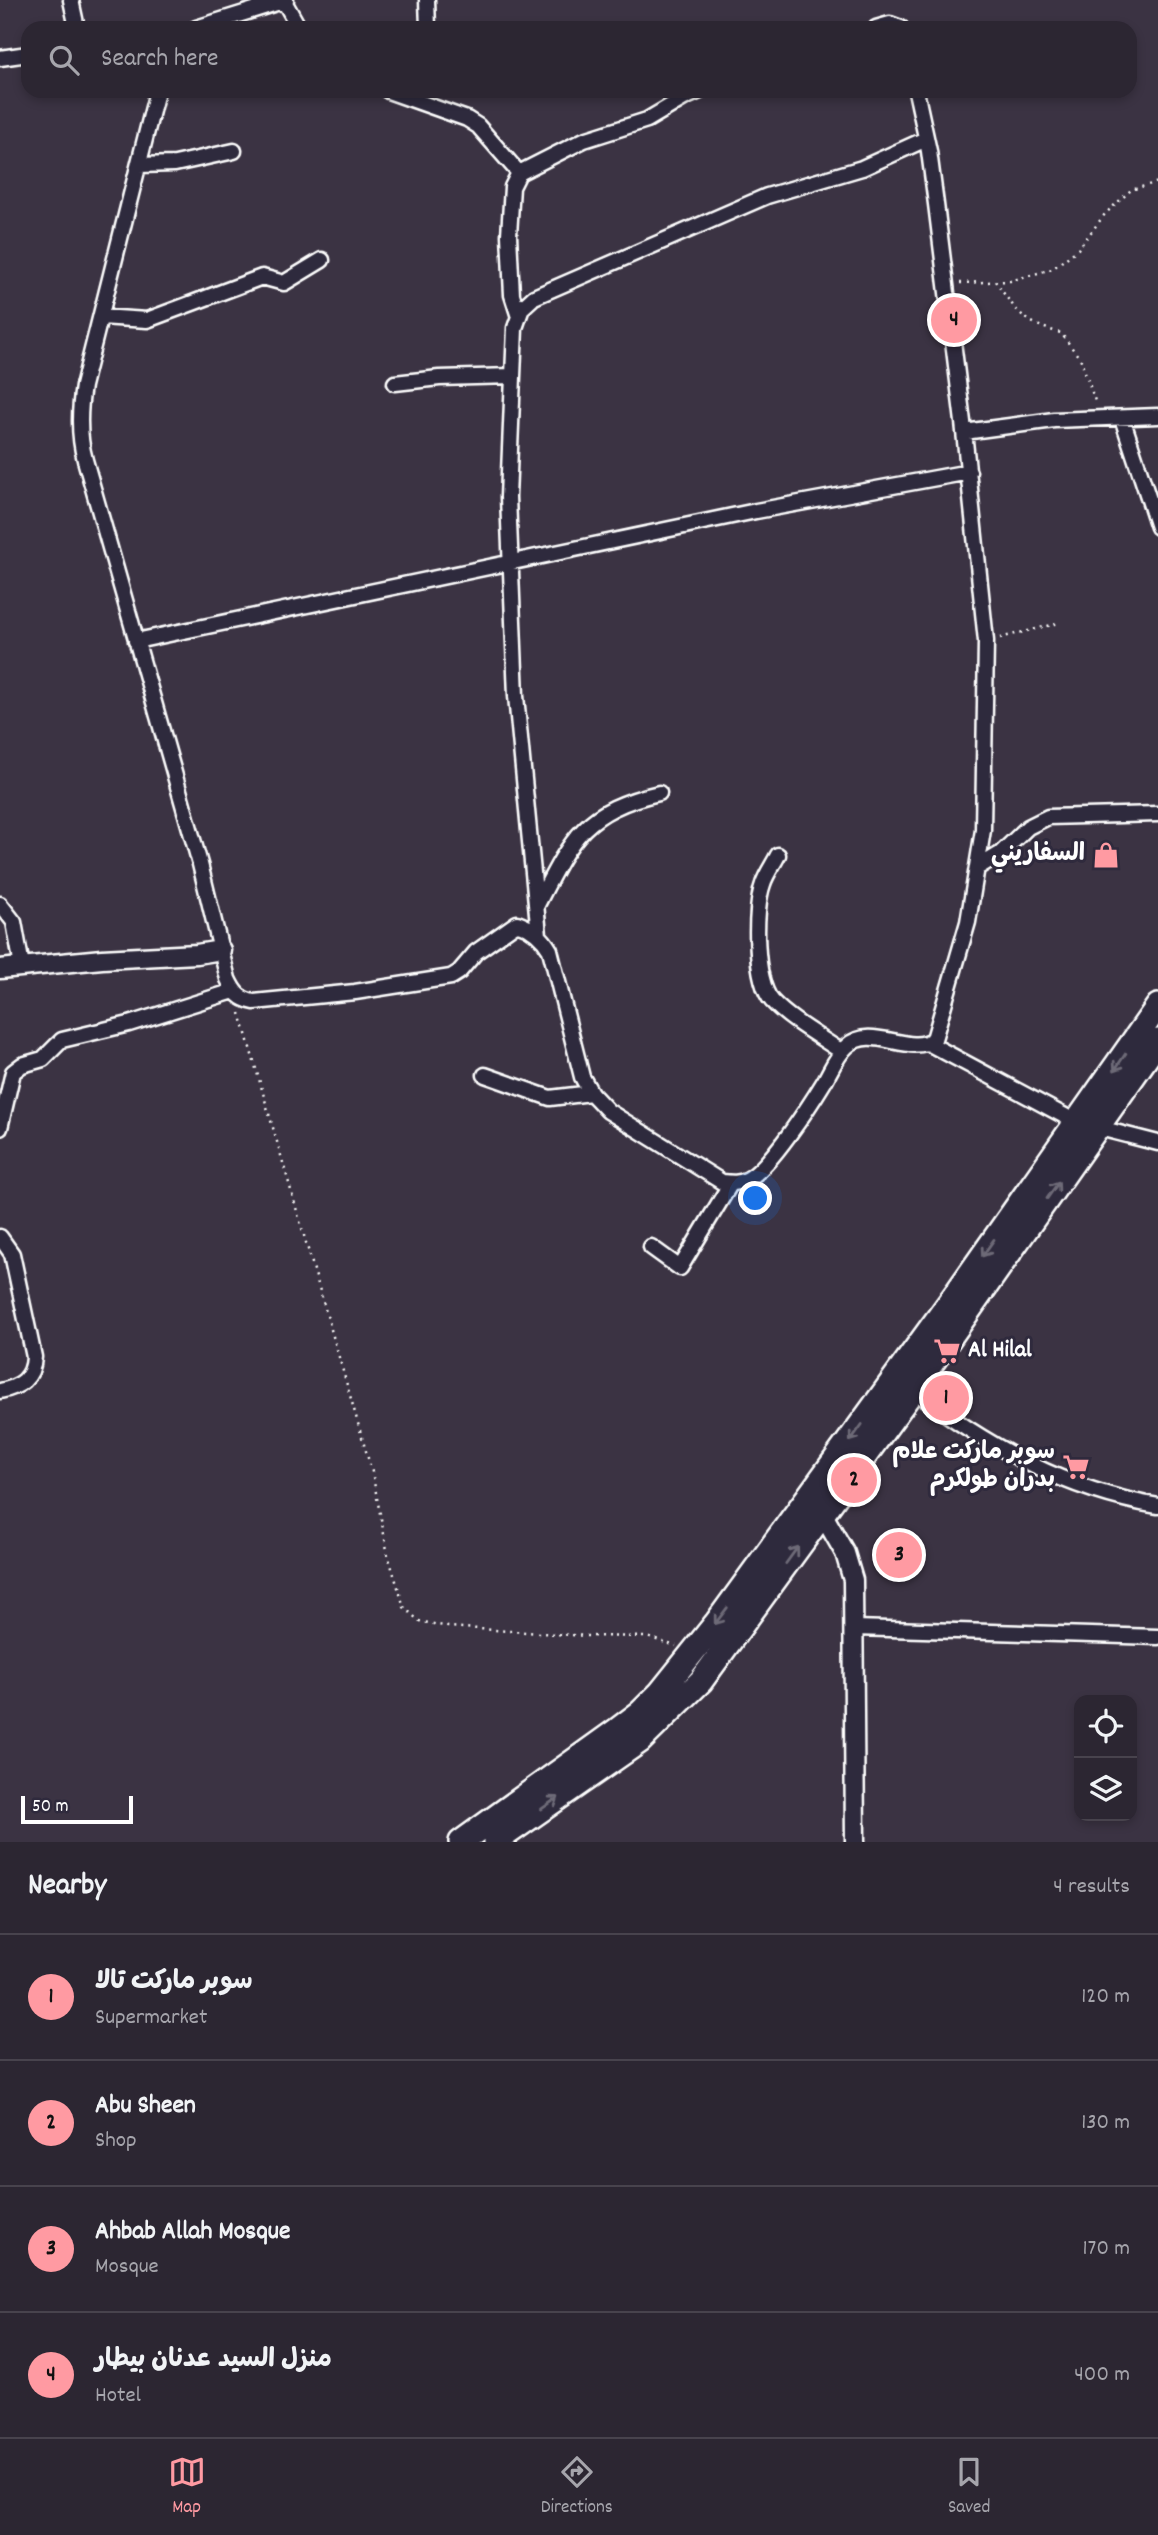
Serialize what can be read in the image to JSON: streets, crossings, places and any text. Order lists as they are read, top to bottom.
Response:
{
  "places": {
    "shop": ["السفاريني"],
    "supermarket": ["Al Hilal", "سوبر ماركت علام بدران طولكرم"]
  },
  "scale_bar": "50 m",
  "page": {
    "search": "Search here",
    "pins": [
      "4",
      "1",
      "2",
      "3"
    ],
    "scale": "50 m",
    "heading": ["Nearby", "4 results"],
    "list": [
      {
        "mark": "1",
        "name": "سوبر ماركت تالا",
        "note": "Supermarket",
        "value": "120 m"
      },
      {
        "mark": "2",
        "name": "Abu Sheen",
        "note": "Shop",
        "value": "130 m"
      },
      {
        "mark": "3",
        "name": "Ahbab Allah Mosque",
        "note": "Mosque",
        "value": "170 m"
      },
      {
        "mark": "4",
        "name": "منزل السيد عدنان بيطار",
        "note": "Hotel",
        "value": "400 m"
      }
    ],
    "nav": ["Map", "Directions", "Saved"]
  }
}
